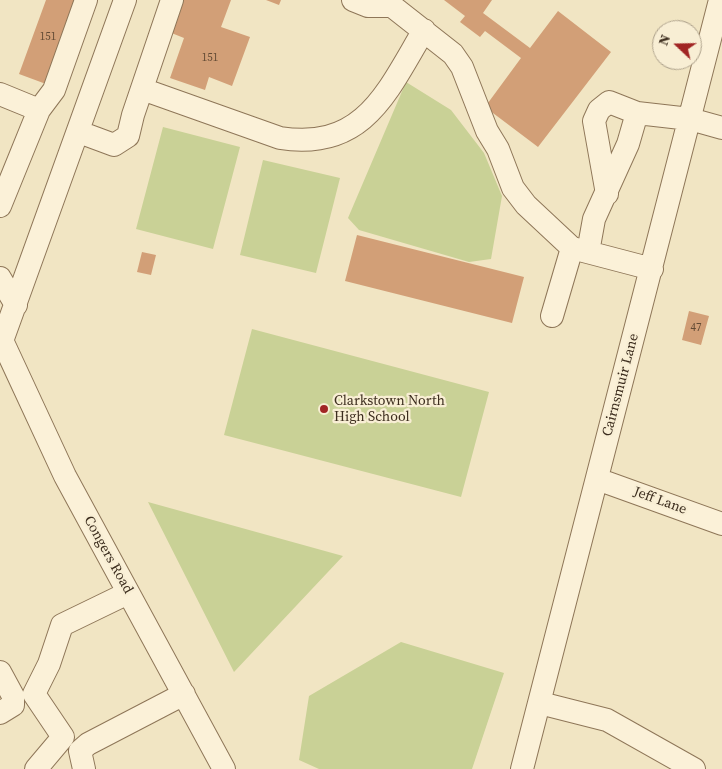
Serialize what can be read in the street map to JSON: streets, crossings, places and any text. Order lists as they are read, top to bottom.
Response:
{
  "streets": {
    "street": ["Cairnsmuir Lane", "Jeff Lane", "Congers Road"]
  },
  "crossings": [
    ["Cairnsmuir Lane", "Jeff Lane"]
  ],
  "places": ["Clarkstown North High School"],
  "house_numbers": ["151", "151", "47"],
  "north": "left"
}
